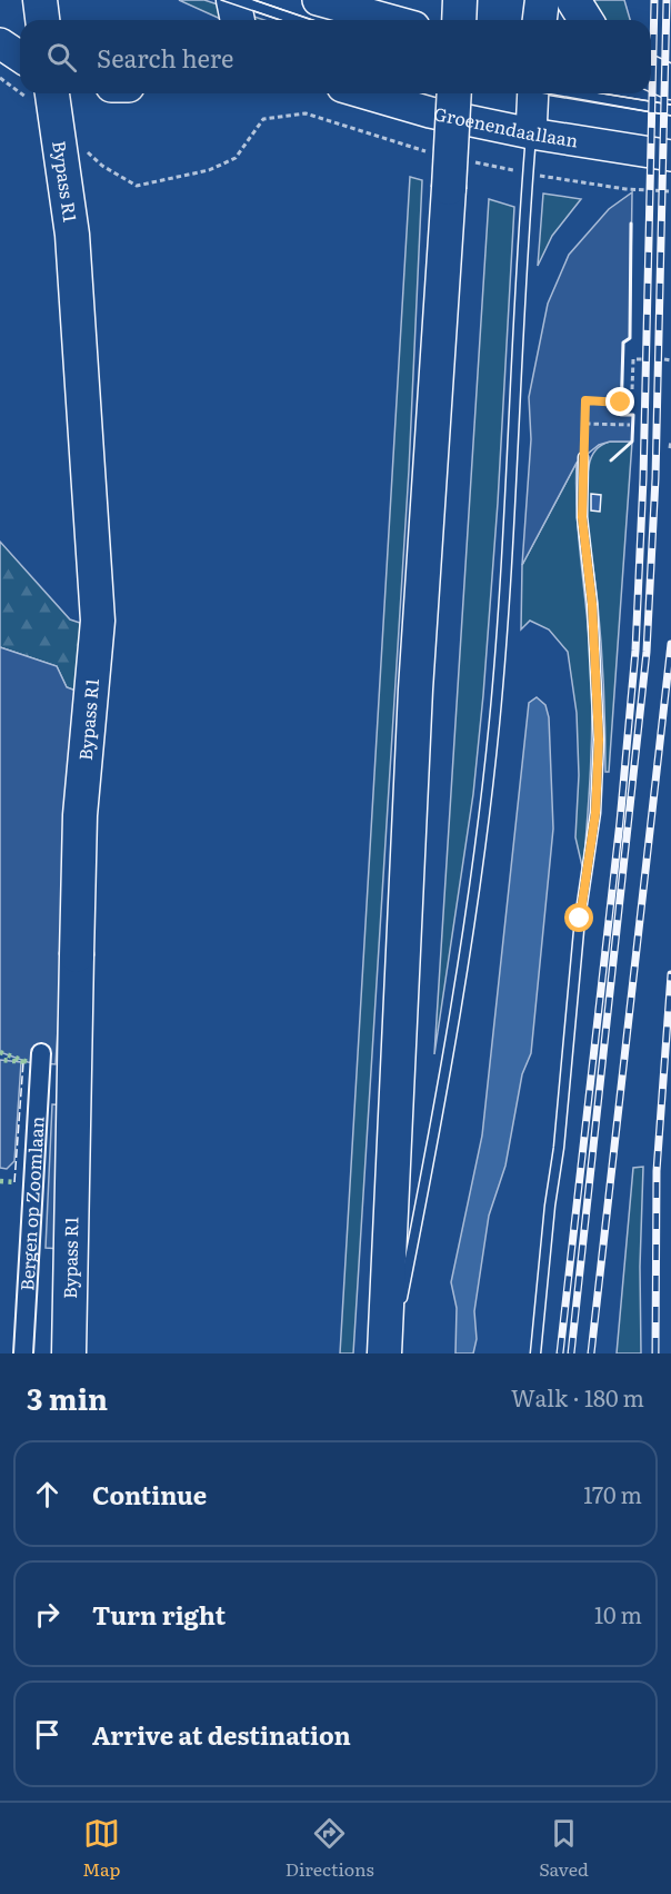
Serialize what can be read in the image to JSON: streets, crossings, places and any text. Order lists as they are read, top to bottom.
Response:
{
  "streets": {
    "highway": ["Bypass R1"],
    "main road": ["Groenendaallaan"],
    "street": ["Bergen op Zoomlaan"]
  },
  "page": {
    "search": "Search here",
    "heading": ["3 min", "Walk · 180 m"],
    "list": [
      ["Continue", "170 m"],
      ["Turn right", "10 m"],
      "Arrive at destination"
    ],
    "nav": ["Map", "Directions", "Saved"]
  }
}
